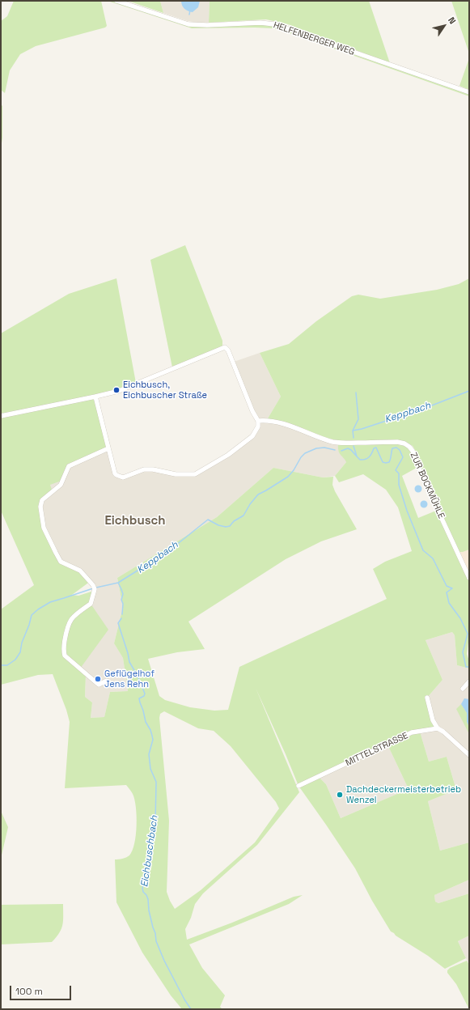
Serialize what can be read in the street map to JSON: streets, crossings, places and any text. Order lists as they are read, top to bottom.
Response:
{
  "streets": {
    "street": ["HELFENBERGER WEG", "ZUR BOCKMÜHLE", "MITTELSTRASSE"]
  },
  "districts": ["Eichbusch"],
  "water": ["Keppbach", "Eichbuschbach"],
  "places": ["Eichbusch, Eichbuscher Straße", "Geflügelhof Jens Rehn", "Dachdeckermeisterbetrieb Wenzel"],
  "scale_bar": "100 m",
  "north": "top right"
}
